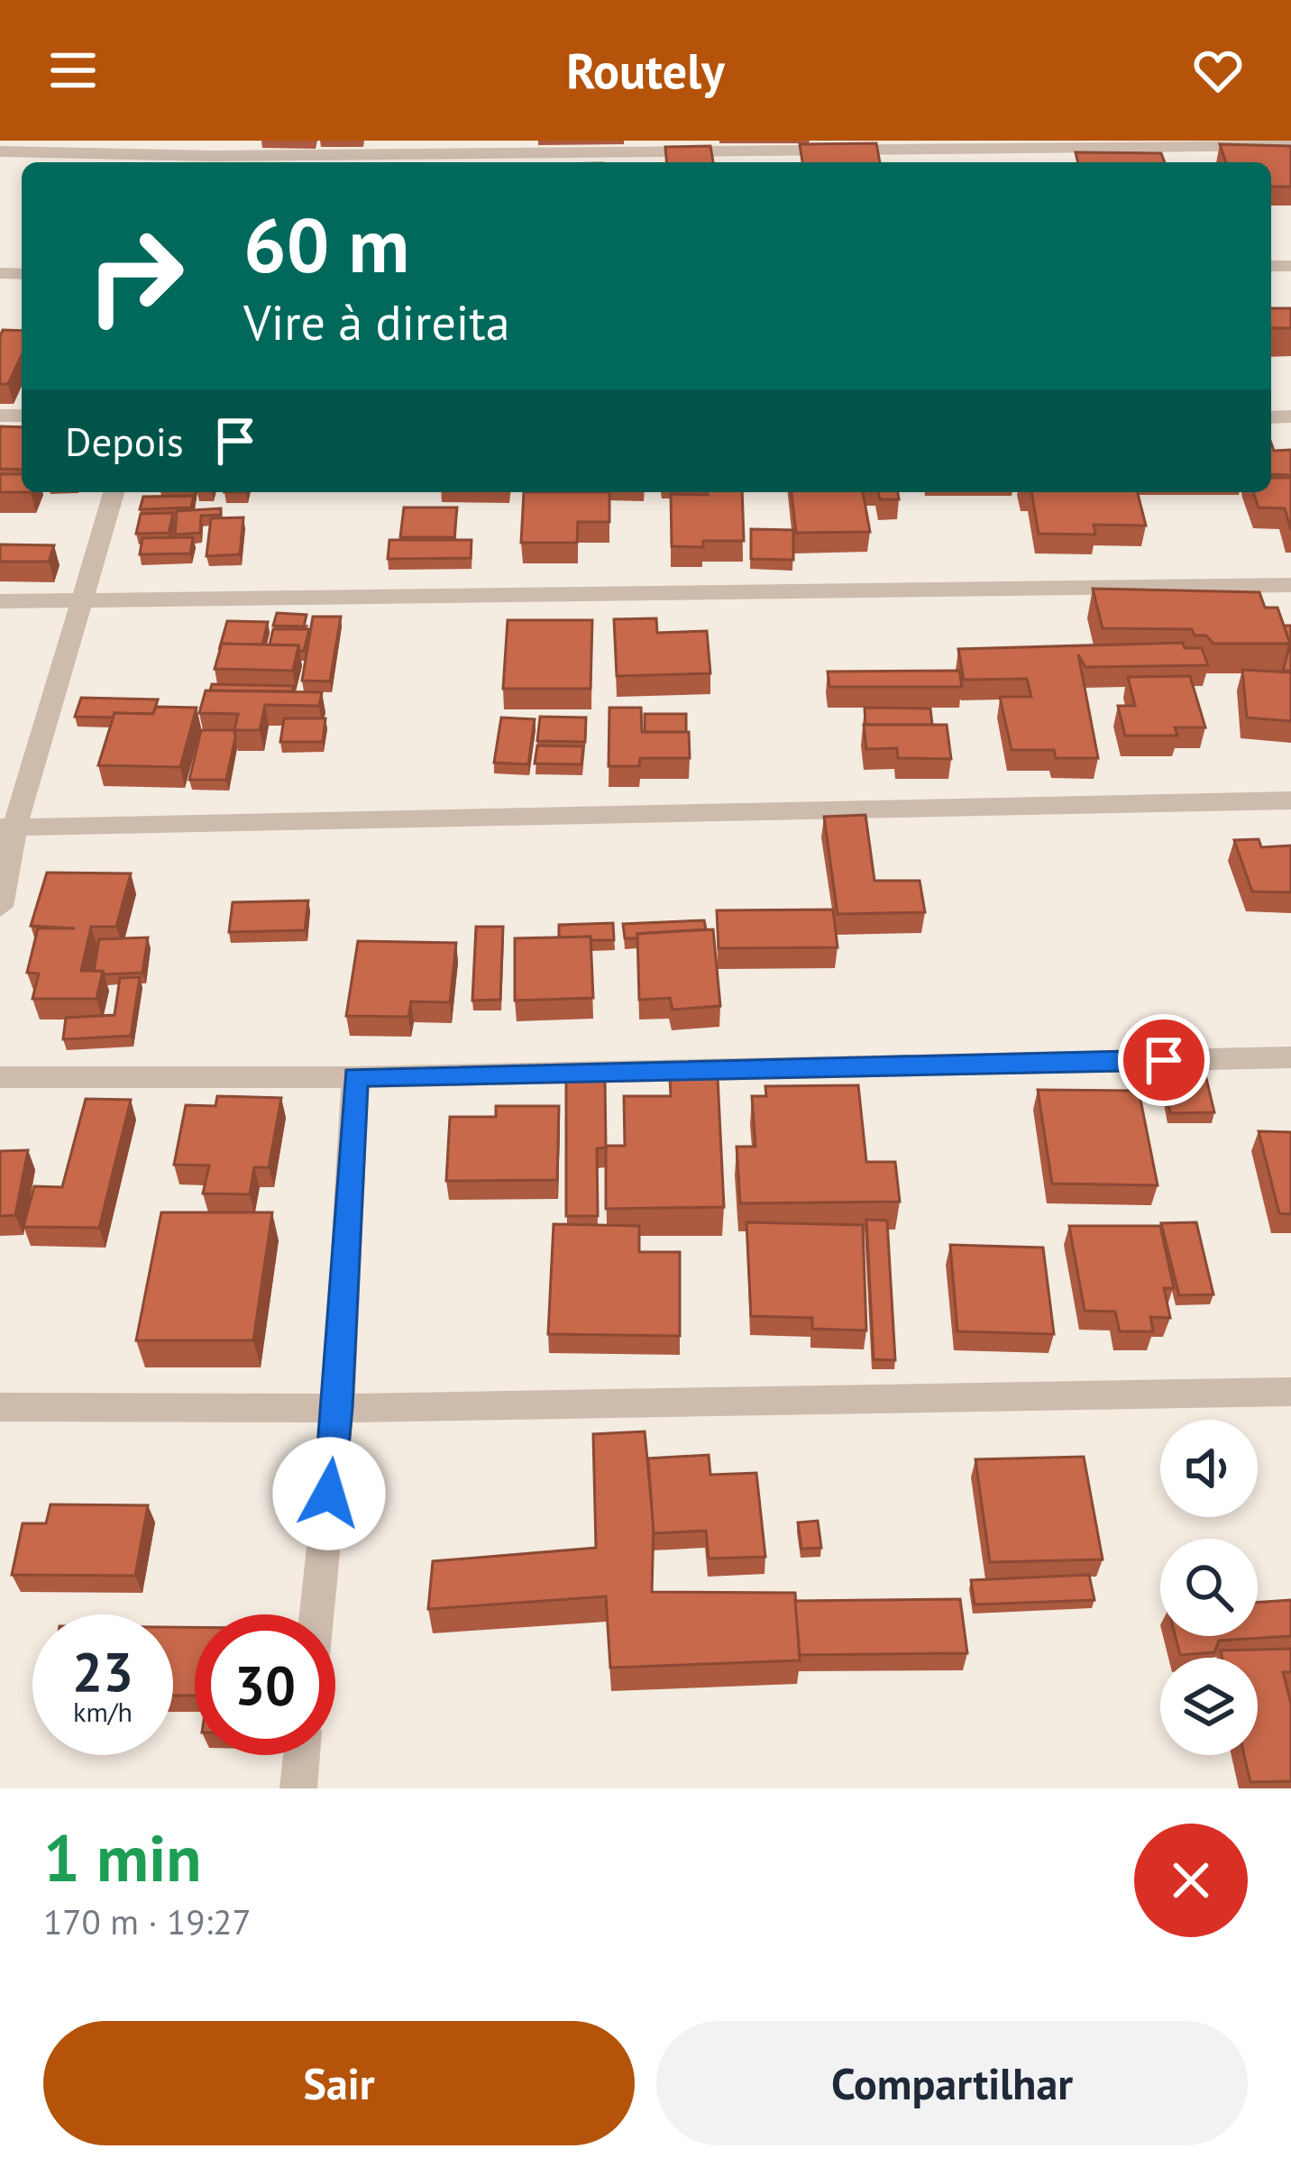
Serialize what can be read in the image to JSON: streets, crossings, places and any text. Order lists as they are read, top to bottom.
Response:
{
  "page": {
    "header": "Routely",
    "turn": ["60 m", "Vire à direita"],
    "then": "Depois",
    "speed": "23 km/h",
    "limit": "30",
    "heading": ["1 min", "170 m · 19:27"],
    "buttons": ["Sair", "Compartilhar"]
  }
}
